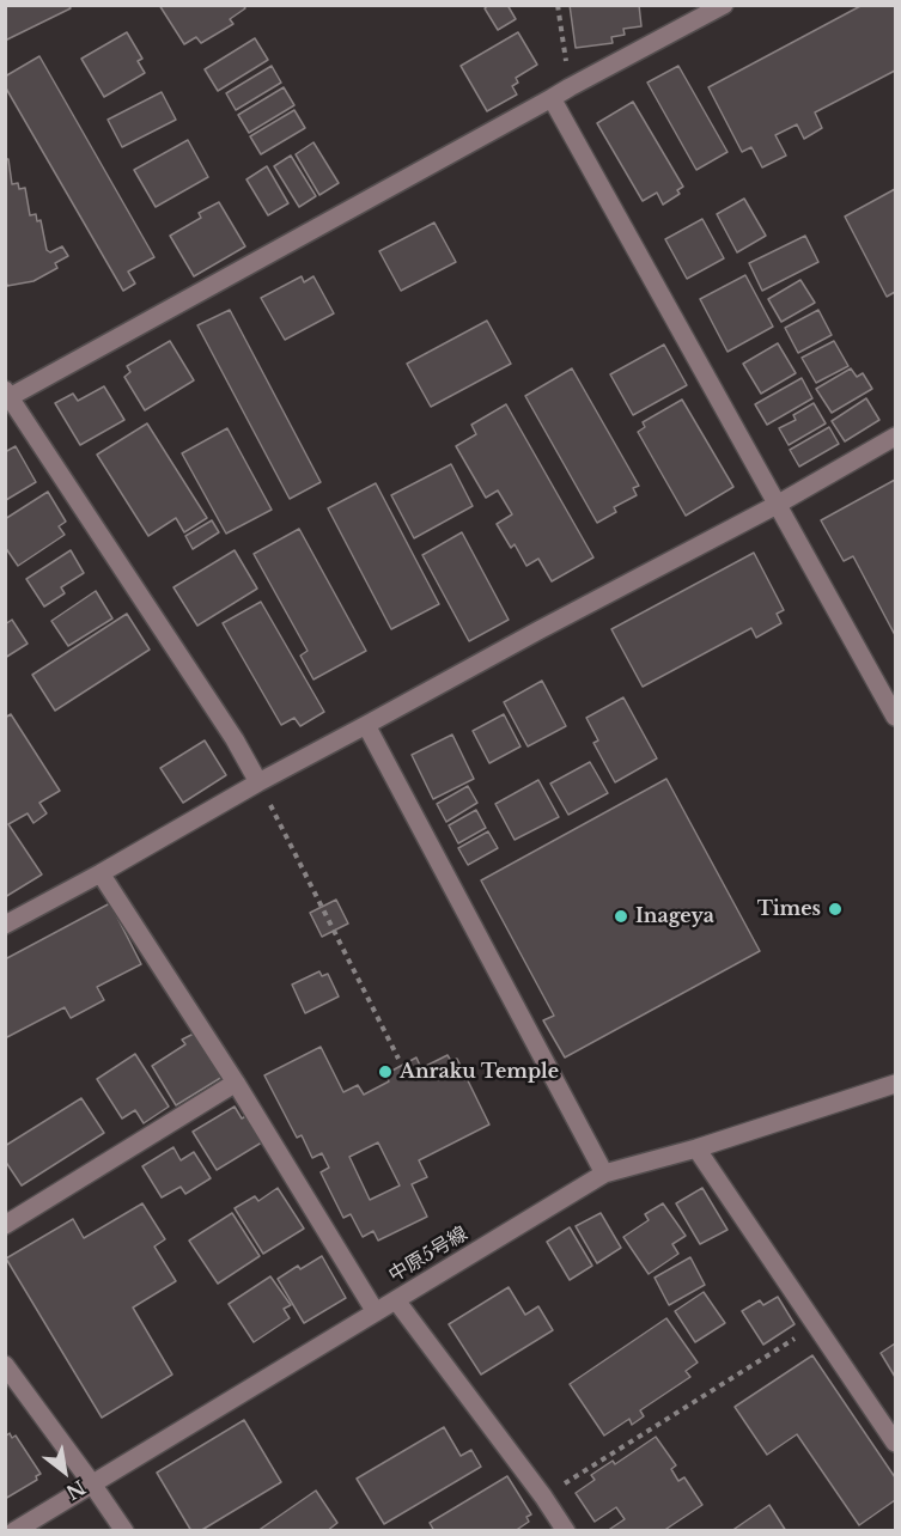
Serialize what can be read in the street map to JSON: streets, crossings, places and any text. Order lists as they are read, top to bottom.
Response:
{
  "streets": {
    "street": ["中原5号線"]
  },
  "places": ["Times", "Inageya", "Anraku Temple"],
  "north": "bottom right"
}
